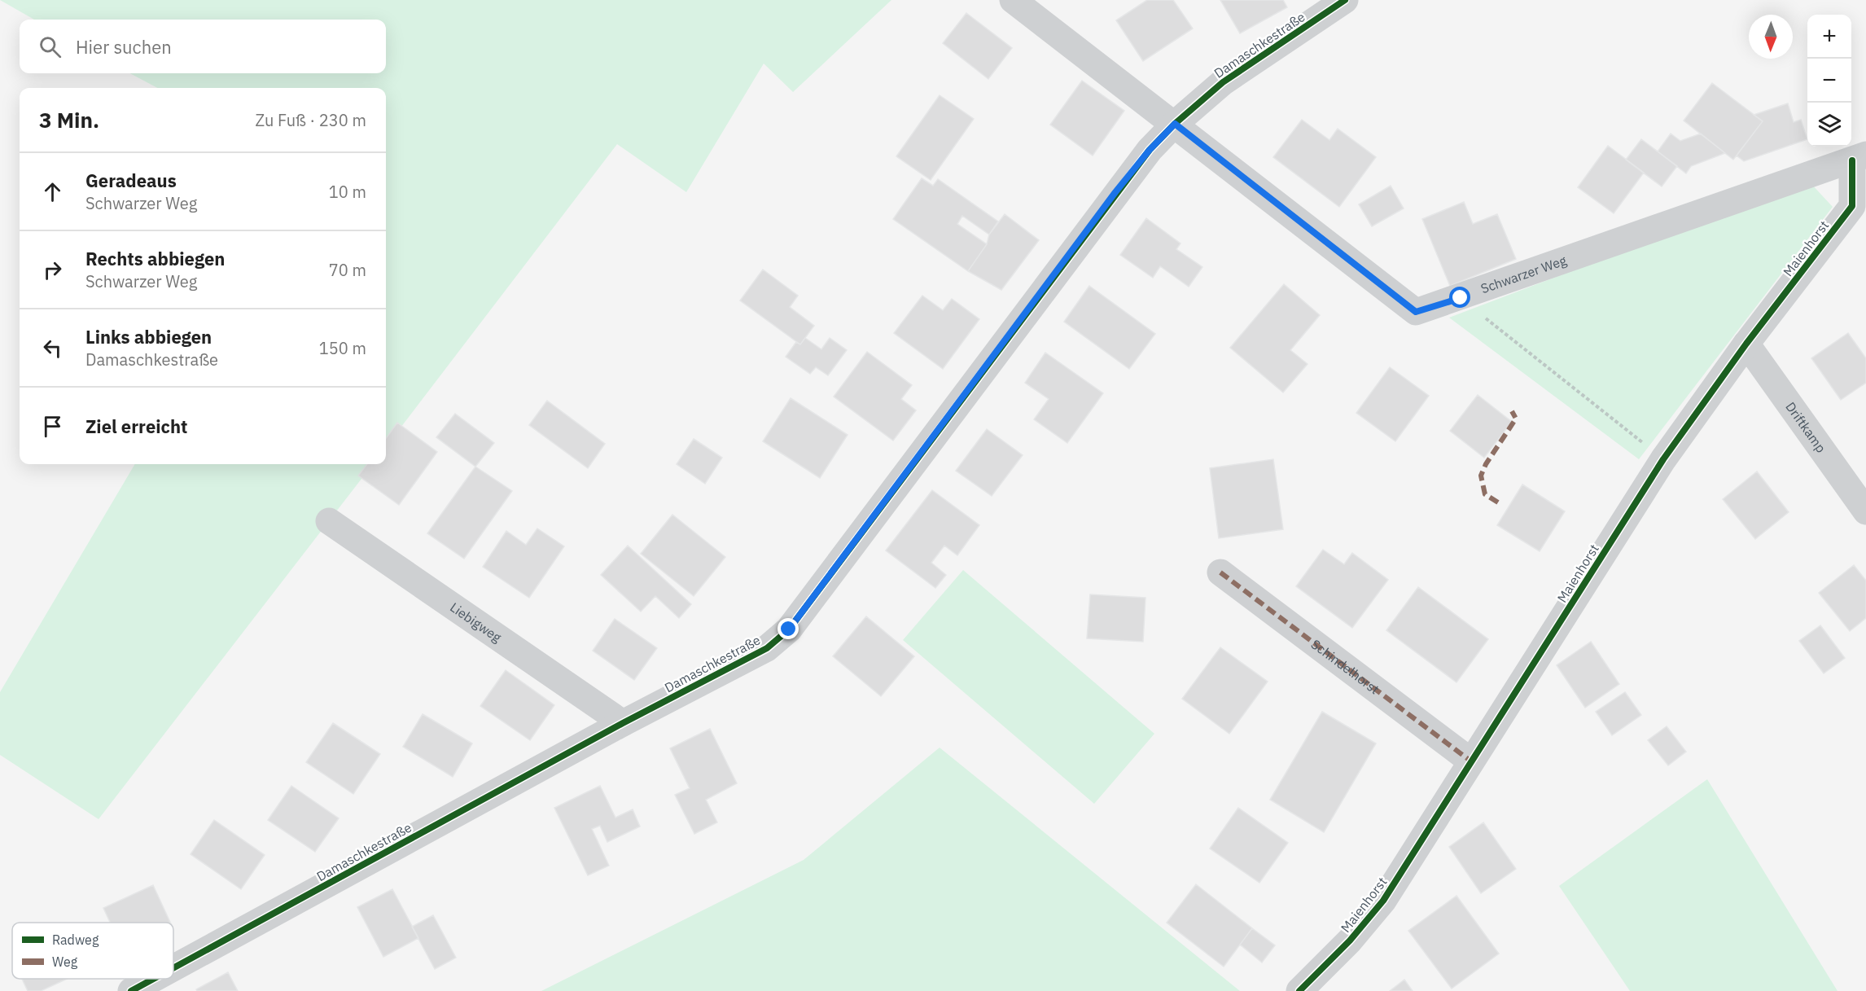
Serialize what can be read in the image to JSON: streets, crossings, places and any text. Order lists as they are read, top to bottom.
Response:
{
  "streets": {
    "street": [
      "Damaschkestraße",
      "Maienhorst",
      "Schwarzer Weg",
      "Driftkamp",
      "Liebigweg",
      "Schindelhorst"
    ]
  },
  "crossings": [
    ["Damaschkestraße", "Schwarzer Weg"],
    ["Damaschkestraße", "Liebigweg"],
    ["Maienhorst", "Schwarzer Weg"],
    ["Maienhorst", "Driftkamp"],
    ["Maienhorst", "Schindelhorst"]
  ],
  "legend": ["Radweg", "Weg"],
  "north": "bottom",
  "page": {
    "map_buttons": ["+", "−"],
    "search": "Hier suchen",
    "heading": ["3 Min.", "Zu Fuß · 230 m"],
    "list": [
      ["Geradeaus", "Schwarzer Weg", "10 m"],
      ["Rechts abbiegen", "Schwarzer Weg", "70 m"],
      ["Links abbiegen", "Damaschkestraße", "150 m"],
      "Ziel erreicht"
    ]
  }
}
